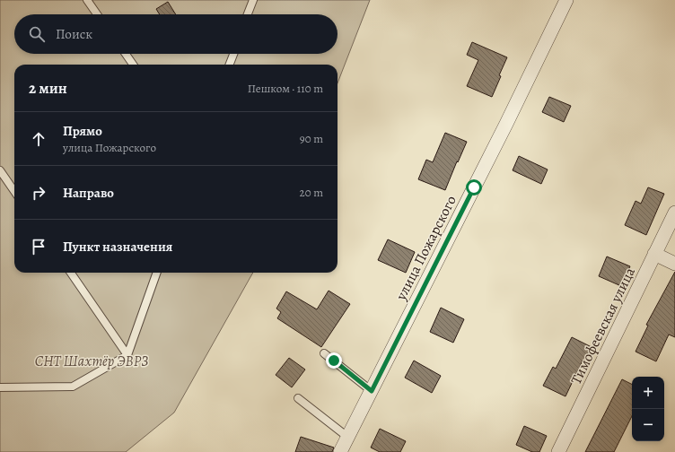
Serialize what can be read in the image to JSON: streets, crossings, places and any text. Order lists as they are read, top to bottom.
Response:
{
  "streets": {
    "street": ["улица Пожарского", "Тимофеевская улица"]
  },
  "parks": ["СНТ Шахтёр ЭВРЗ"],
  "page": {
    "search": "Поиск",
    "heading": ["2 мин", "Пешком · 110 m"],
    "list": [
      ["Прямо", "улица Пожарского", "90 m"],
      ["Направо", "20 m"],
      "Пункт назначения"
    ],
    "map_buttons": ["+", "−"]
  }
}
